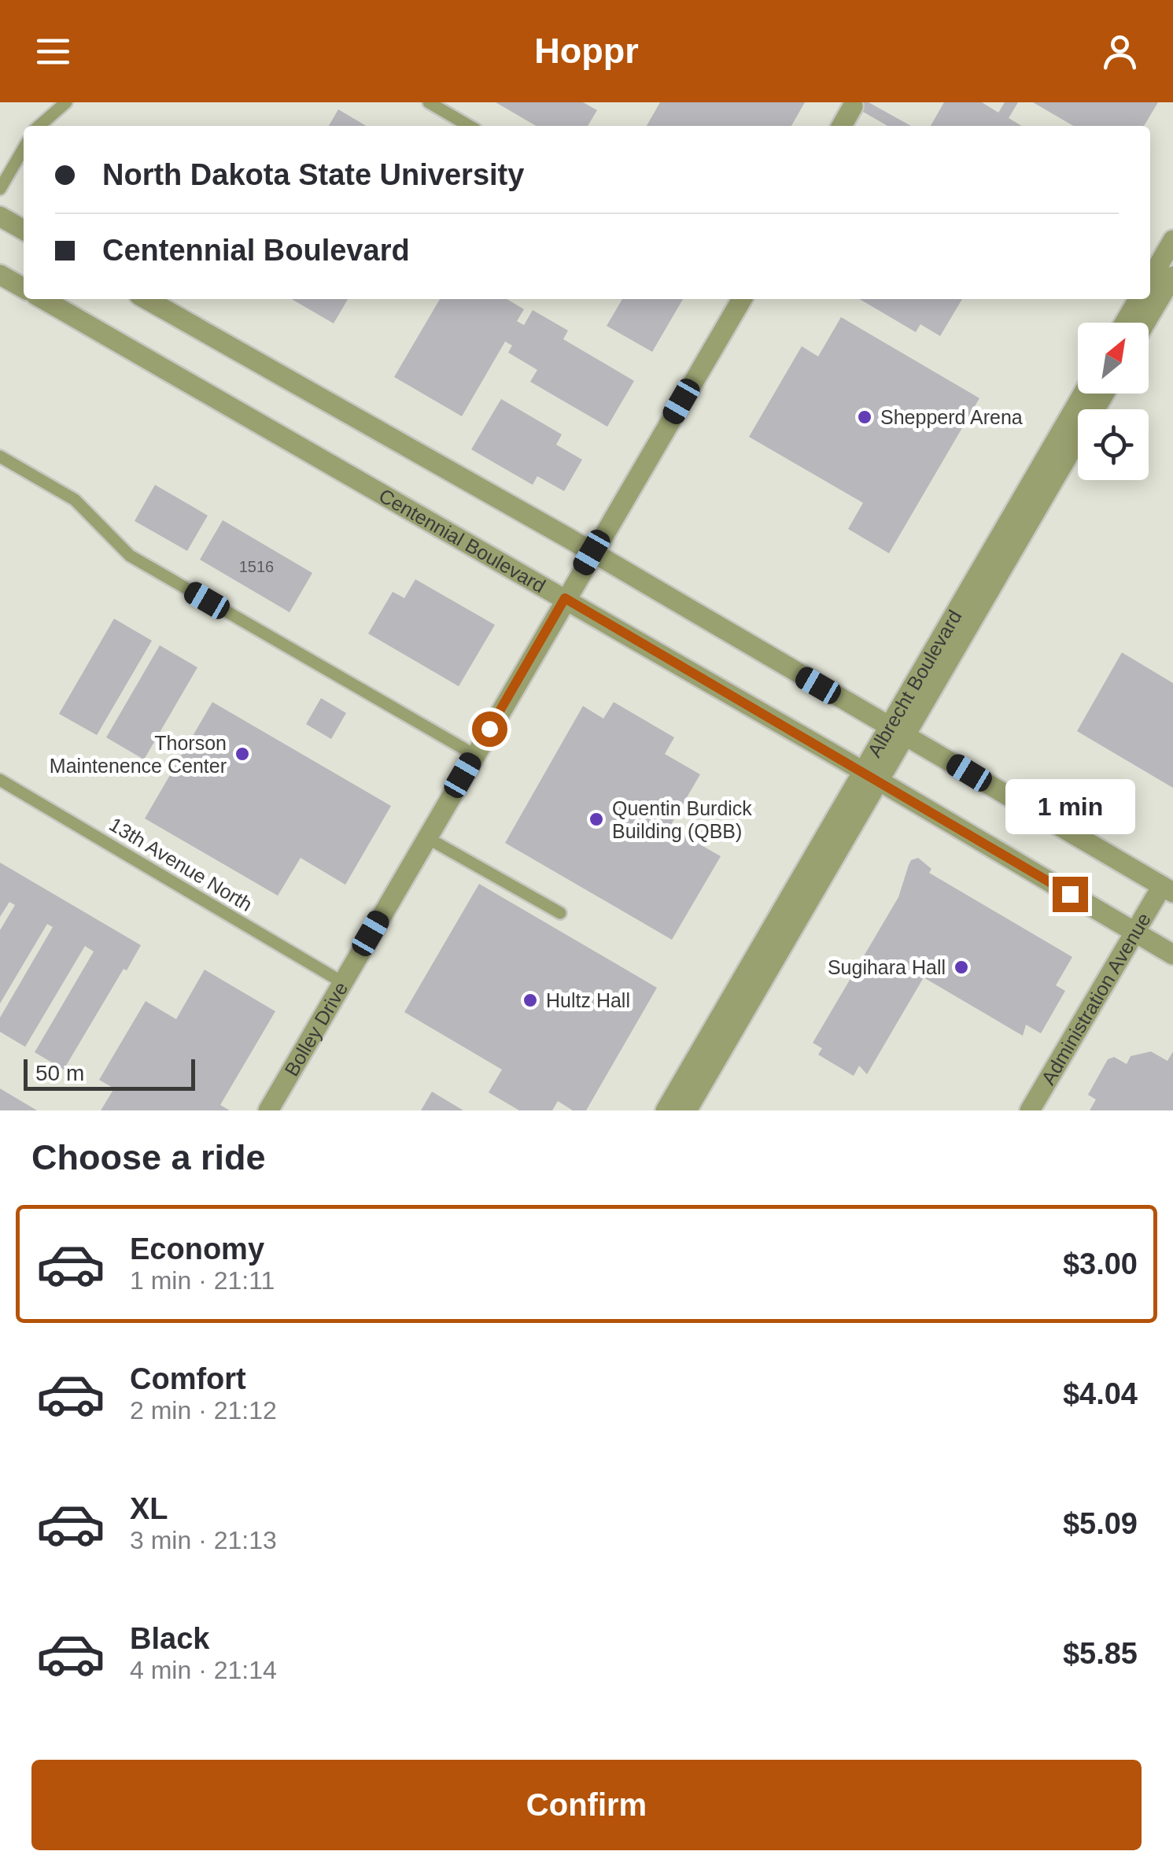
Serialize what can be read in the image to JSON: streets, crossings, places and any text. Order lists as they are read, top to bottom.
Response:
{
  "streets": {
    "street": [
      "Centennial Boulevard",
      "Albrecht Boulevard",
      "Administration Avenue",
      "Bolley Drive"
    ],
    "lane": ["13th Avenue North"]
  },
  "crossings": [
    ["Centennial Boulevard", "Albrecht Boulevard"],
    ["Centennial Boulevard", "Administration Avenue"],
    ["Centennial Boulevard", "Bolley Drive"],
    ["13th Avenue North", "Bolley Drive"]
  ],
  "places": [
    "Shepperd Arena",
    "Thorson Maintenence Center",
    "Quentin Burdick Building (QBB)",
    "Sugihara Hall",
    "Hultz Hall"
  ],
  "house_numbers": ["1516"],
  "scale_bar": "50 m",
  "north": "top right",
  "page": {
    "header": "Hoppr",
    "banner": ["North Dakota State University", "Centennial Boulevard"],
    "bubble": "1 min",
    "scale": "50 m",
    "heading": "Choose a ride",
    "list": [
      {
        "name": "Economy",
        "note": "1 min · 21:11",
        "value": "$3.00"
      },
      {
        "name": "Comfort",
        "note": "2 min · 21:12",
        "value": "$4.04"
      },
      {
        "name": "XL",
        "note": "3 min · 21:13",
        "value": "$5.09"
      },
      {
        "name": "Black",
        "note": "4 min · 21:14",
        "value": "$5.85"
      }
    ],
    "buttons": "Confirm"
  }
}
